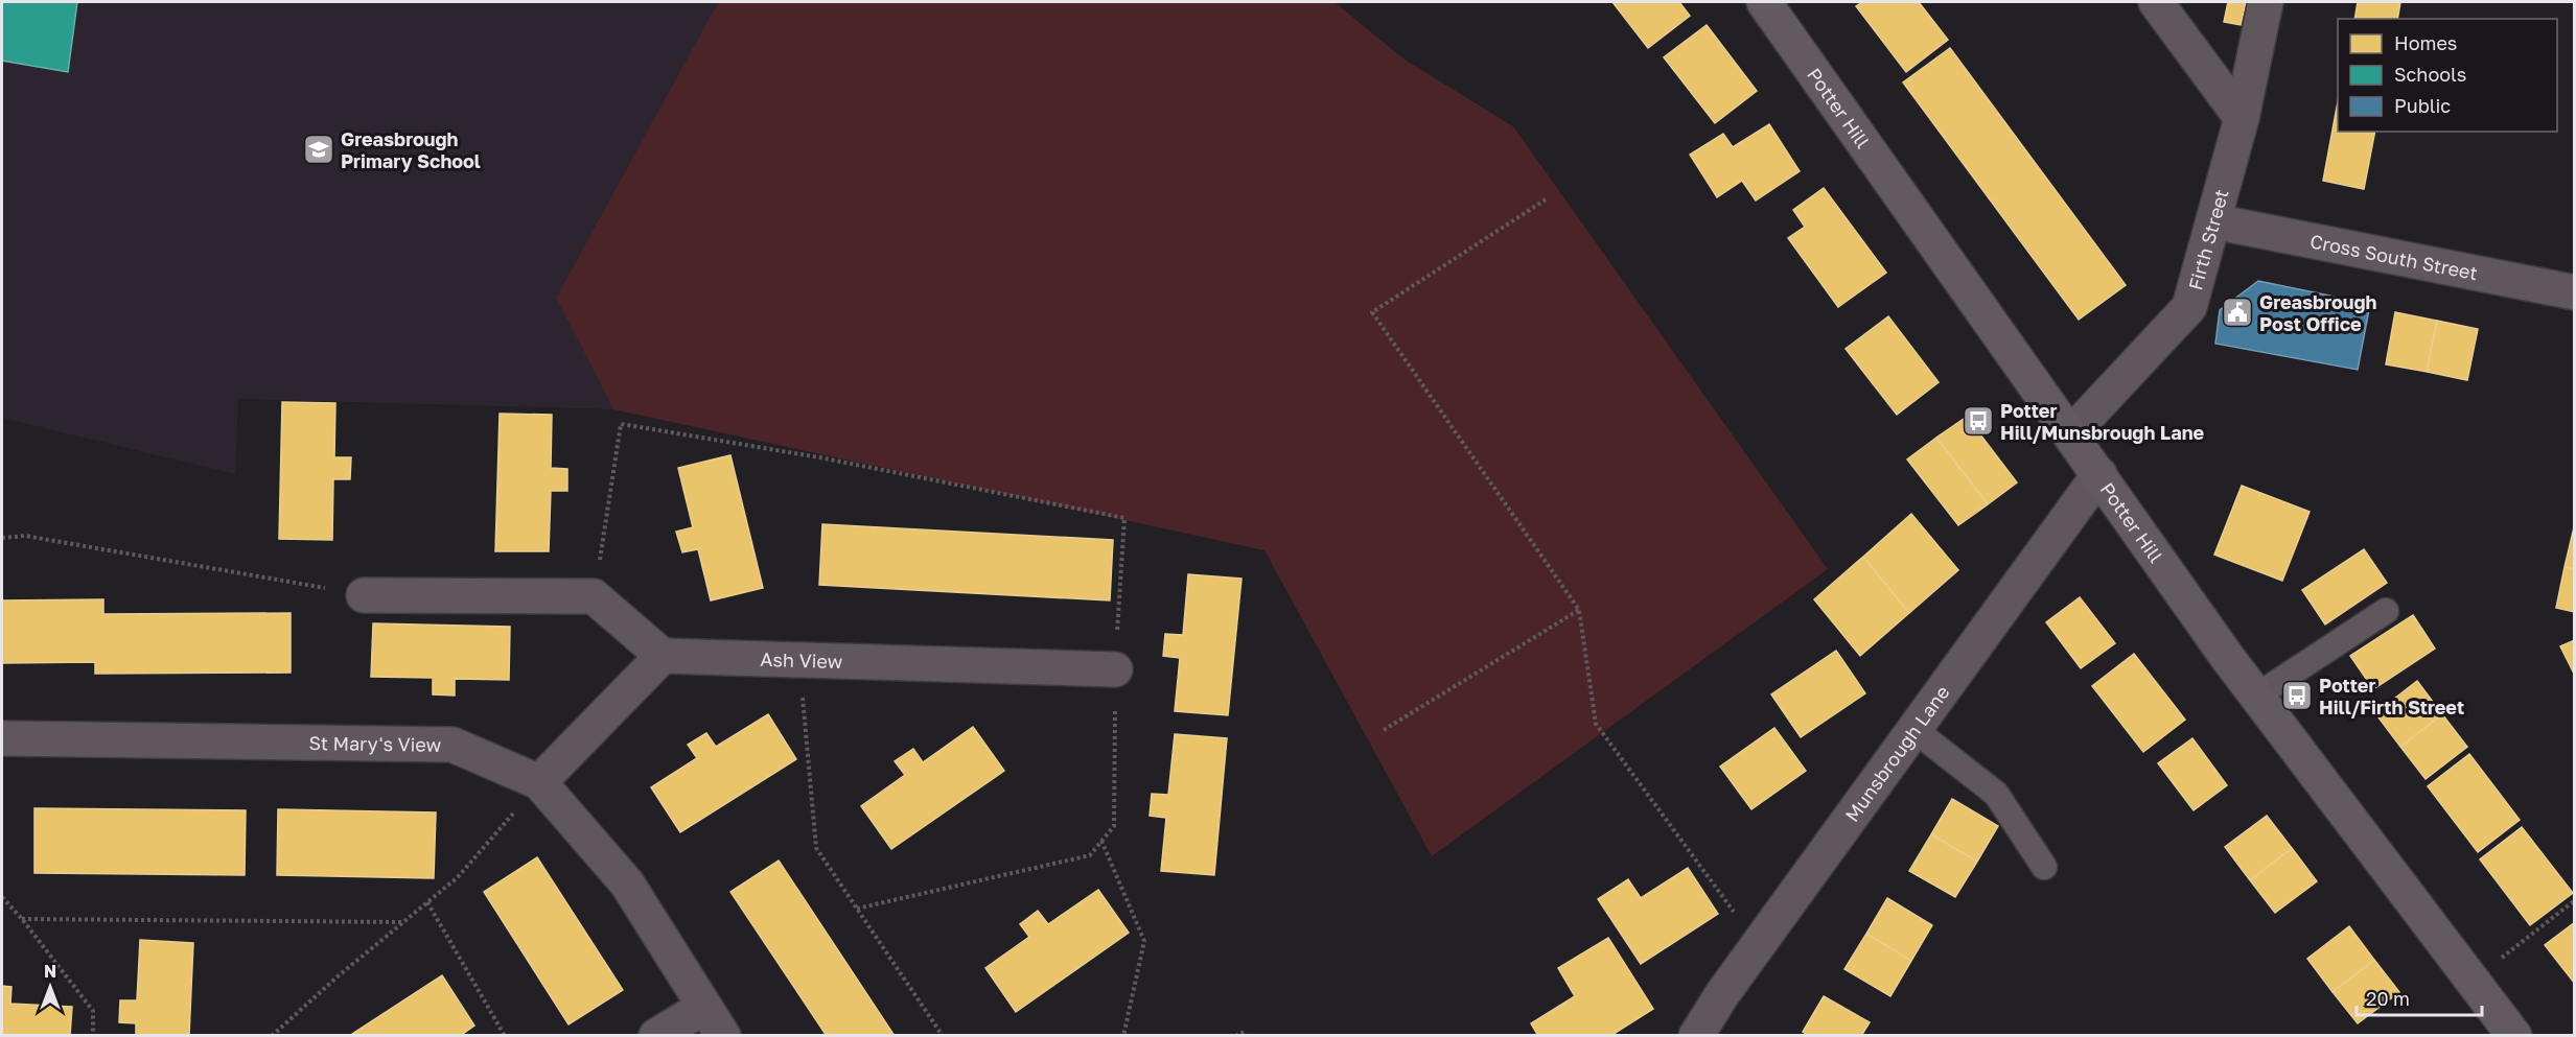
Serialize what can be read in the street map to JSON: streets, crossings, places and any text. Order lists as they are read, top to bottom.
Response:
{
  "streets": {
    "main road": ["Potter Hill"],
    "street": [
      "Firth Street",
      "Cross South Street",
      "Ash View",
      "St Mary's View",
      "Munsbrough Lane"
    ]
  },
  "crossings": [
    ["Potter Hill", "Firth Street"],
    ["Potter Hill", "Munsbrough Lane"],
    ["Firth Street", "Cross South Street"]
  ],
  "places": {
    "school or university": ["Greasbrough Primary School"],
    "public building": ["Greasbrough Post Office"],
    "bus stop": ["Potter Hill/Munsbrough Lane", "Potter Hill/Firth Street"]
  },
  "legend": ["Homes", "Schools", "Public"],
  "scale_bar": "20 m",
  "north": "top"
}
